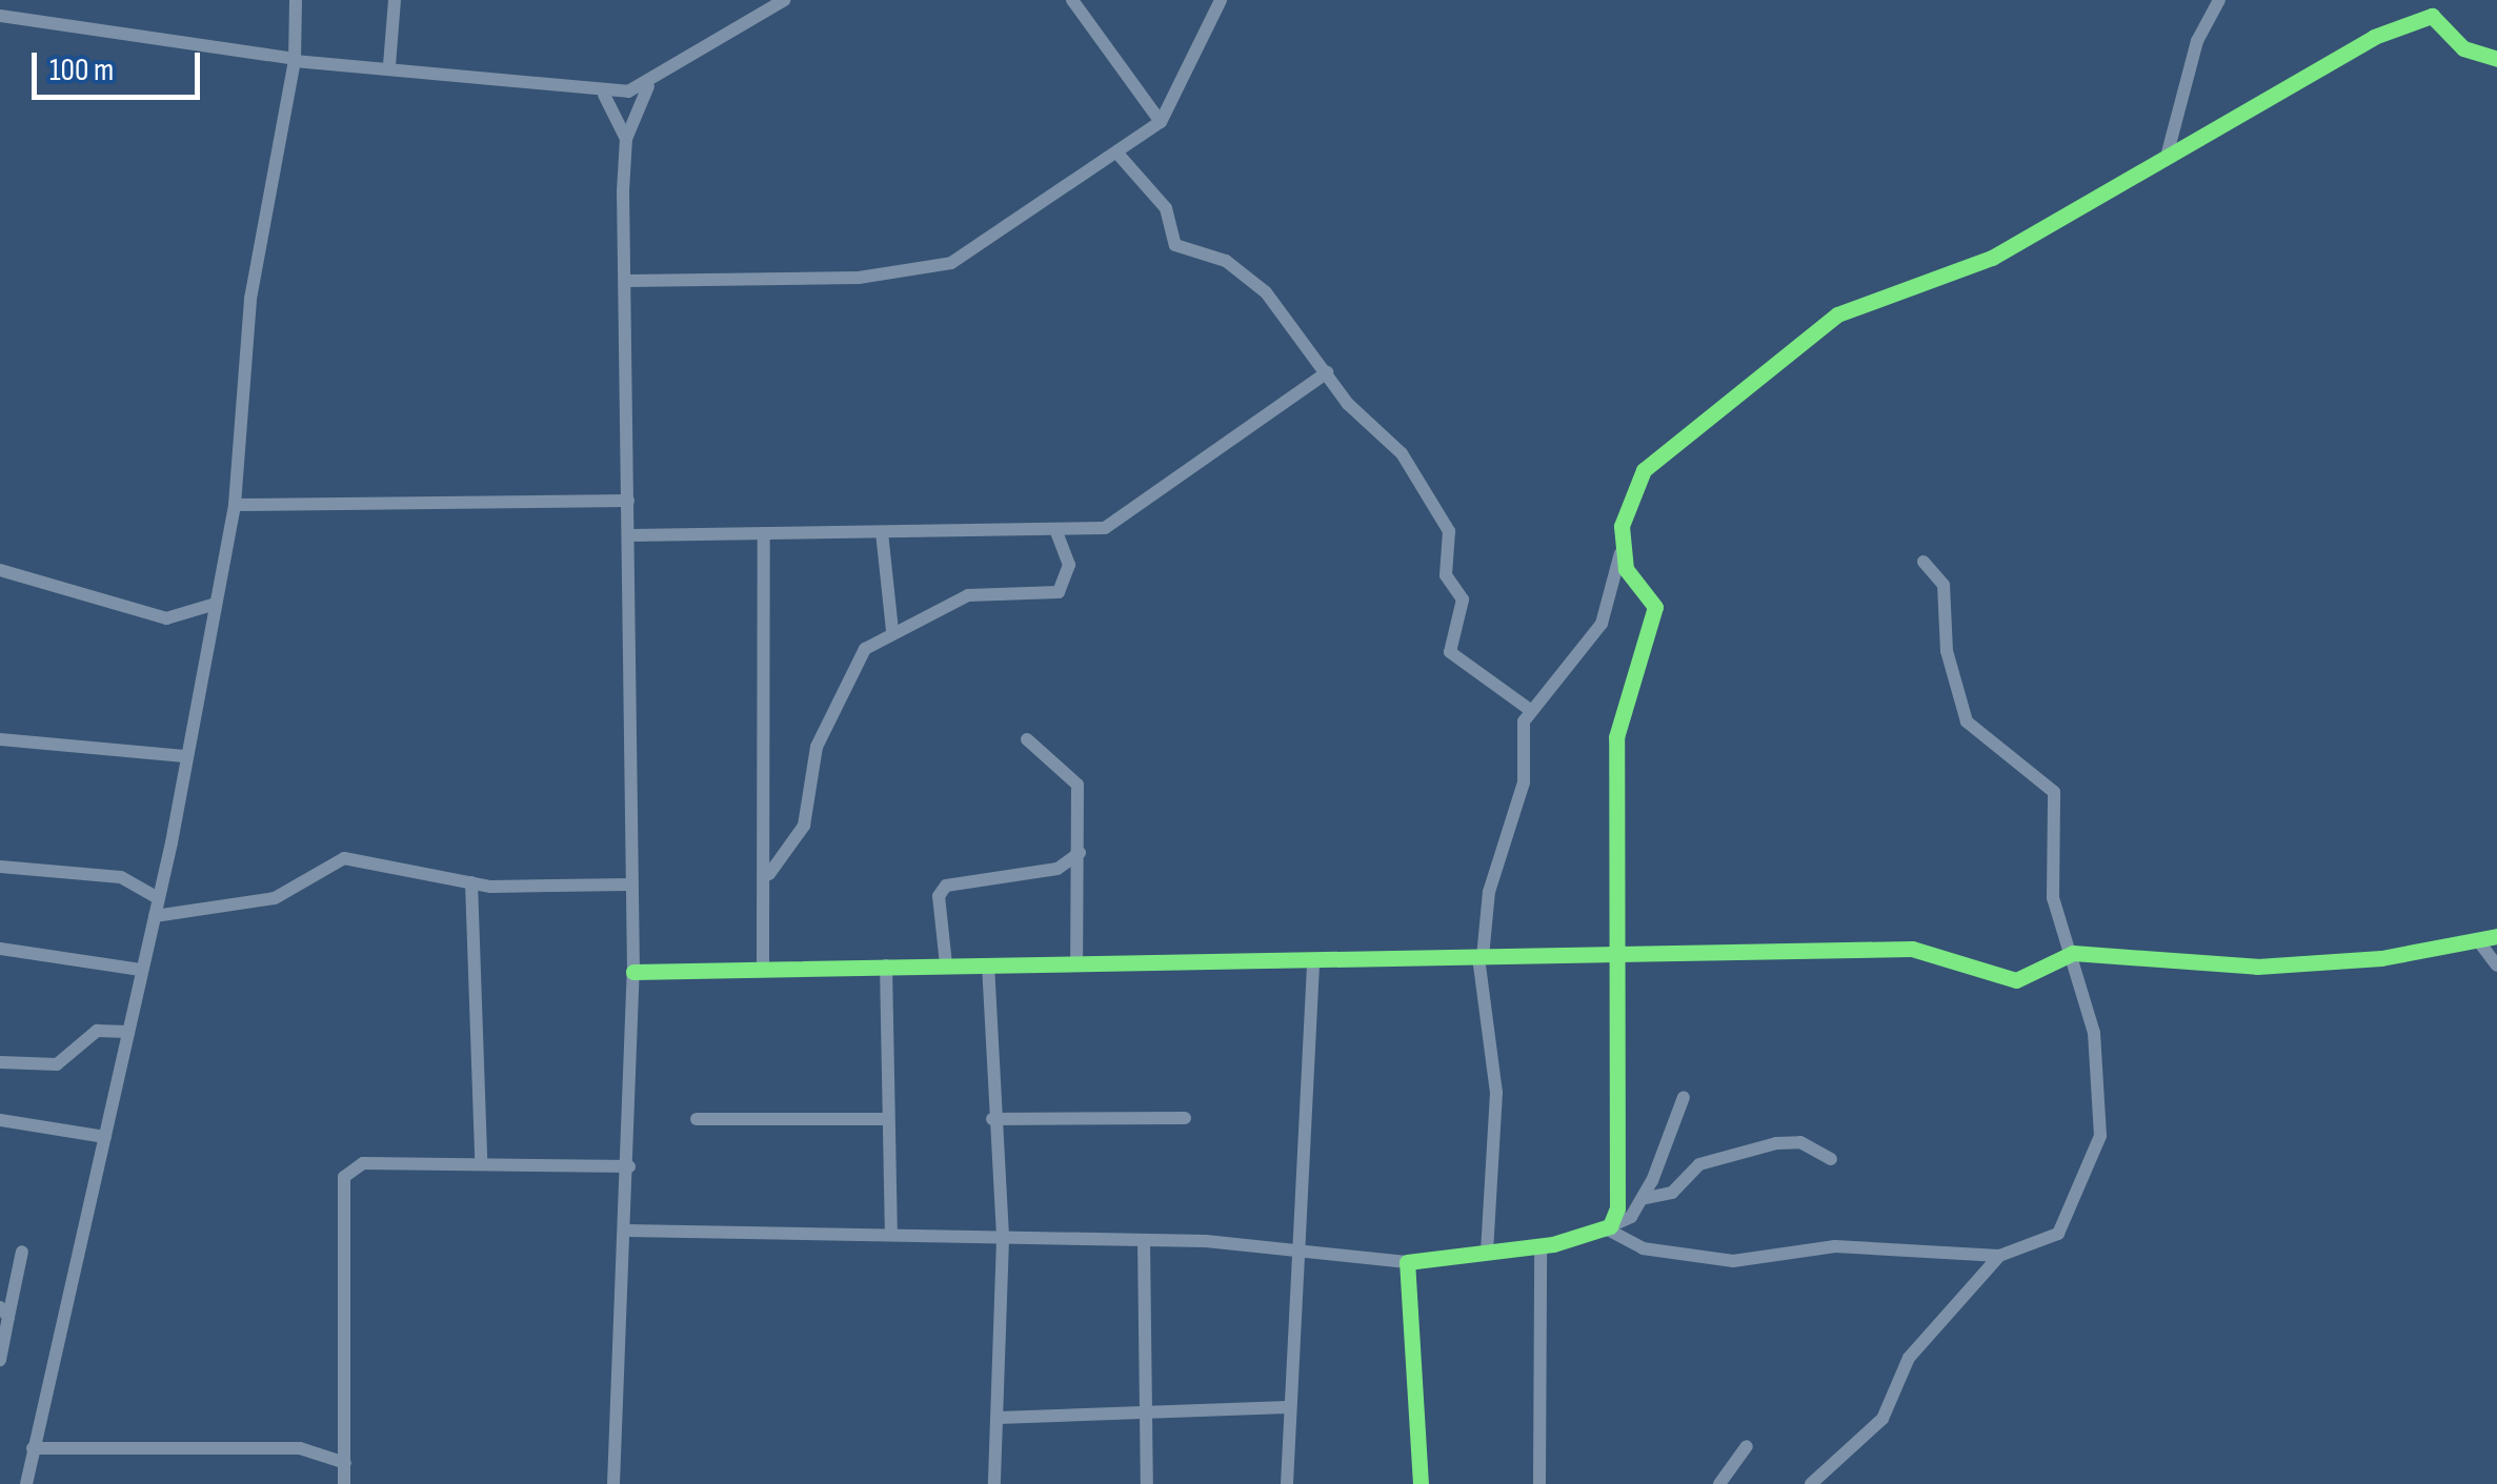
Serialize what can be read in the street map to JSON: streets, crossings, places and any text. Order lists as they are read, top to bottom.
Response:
{
  "scale_bar": "100 m"
}
